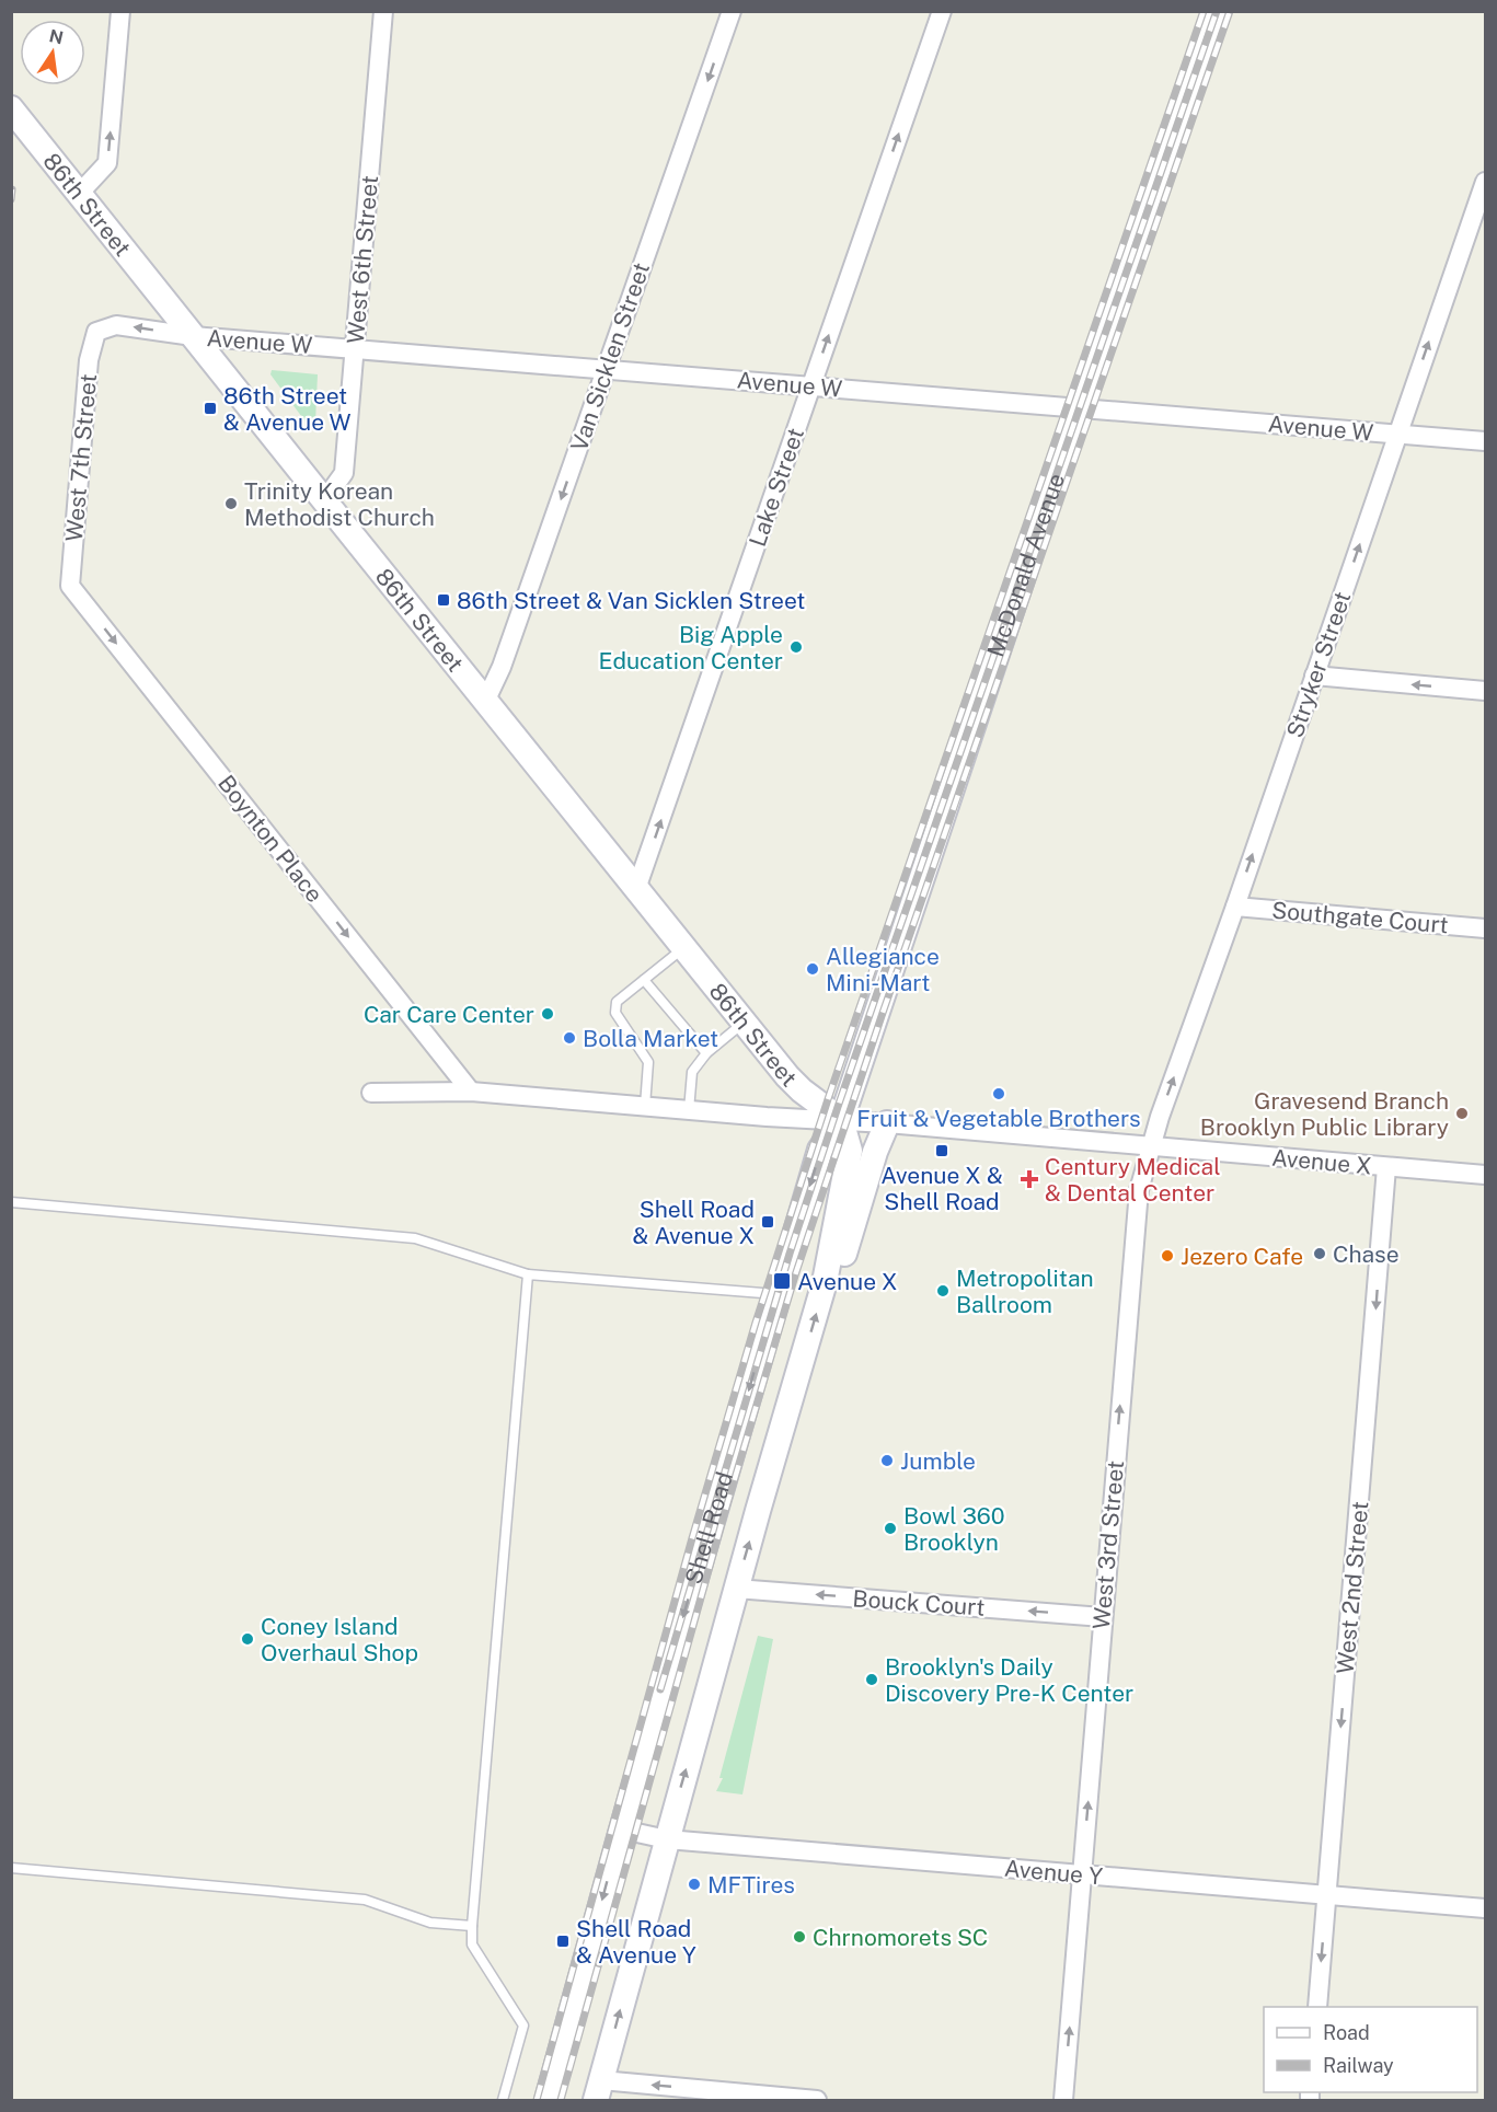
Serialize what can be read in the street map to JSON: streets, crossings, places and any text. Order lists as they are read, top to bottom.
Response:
{
  "streets": {
    "main road": ["86th Street", "McDonald Avenue", "Shell Road"],
    "street": [
      "West 6th Street",
      "Avenue W",
      "Van Sicklen Street",
      "West 7th Street",
      "Lake Street",
      "Stryker Street",
      "Boynton Place",
      "Southgate Court",
      "Avenue X",
      "West 3rd Street",
      "West 2nd Street",
      "Bouck Court",
      "Avenue Y"
    ]
  },
  "crossings": [
    ["86th Street", "West 6th Street"],
    ["86th Street", "Avenue W"],
    ["86th Street", "Van Sicklen Street"],
    ["86th Street", "Lake Street"],
    ["86th Street", "McDonald Avenue"],
    ["86th Street", "Avenue X"],
    ["86th Street", "Shell Road"],
    ["West 6th Street", "Avenue W"],
    ["Avenue W", "Van Sicklen Street"],
    ["Avenue W", "West 7th Street"],
    ["Avenue W", "Lake Street"],
    ["Avenue W", "McDonald Avenue"],
    ["Avenue W", "Stryker Street"],
    ["West 7th Street", "Boynton Place"],
    ["McDonald Avenue", "Avenue X"],
    ["McDonald Avenue", "Shell Road"],
    ["Stryker Street", "Southgate Court"],
    ["Stryker Street", "Avenue X"],
    ["Stryker Street", "West 3rd Street"],
    ["Boynton Place", "Avenue X"],
    ["Avenue X", "Shell Road"],
    ["Avenue X", "West 3rd Street"],
    ["Avenue X", "West 2nd Street"],
    ["Shell Road", "Bouck Court"],
    ["Shell Road", "Avenue Y"],
    ["West 3rd Street", "Bouck Court"],
    ["West 3rd Street", "Avenue Y"],
    ["West 2nd Street", "Avenue Y"]
  ],
  "one_way": [
    "Van Sicklen Street",
    "Lake Street",
    "Stryker Street",
    "Boynton Place",
    "West 3rd Street",
    "West 2nd Street",
    "Bouck Court"
  ],
  "places": {
    "transit": [
      "86th Street & Avenue W",
      "86th Street & Van Sicklen Street",
      "Avenue X & Shell Road",
      "Shell Road & Avenue X",
      "Avenue X",
      "Shell Road & Avenue Y"
    ],
    "other": [
      "Trinity Korean Methodist Church",
      "Big Apple Education Center",
      "Allegiance Mini-Mart",
      "Car Care Center",
      "Bolla Market",
      "Fruit & Vegetable Brothers",
      "Gravesend Branch Brooklyn Public Library",
      "Chase",
      "Jezero Cafe",
      "Metropolitan Ballroom",
      "Jumble",
      "Bowl 360 Brooklyn",
      "Coney Island Overhaul Shop",
      "Brooklyn's Daily Discovery Pre-K Center",
      "MFTires",
      "Chrnomorets SC"
    ],
    "health": ["Century Medical & Dental Center"]
  },
  "legend": ["Road", "Railway"],
  "north": "top"
}
